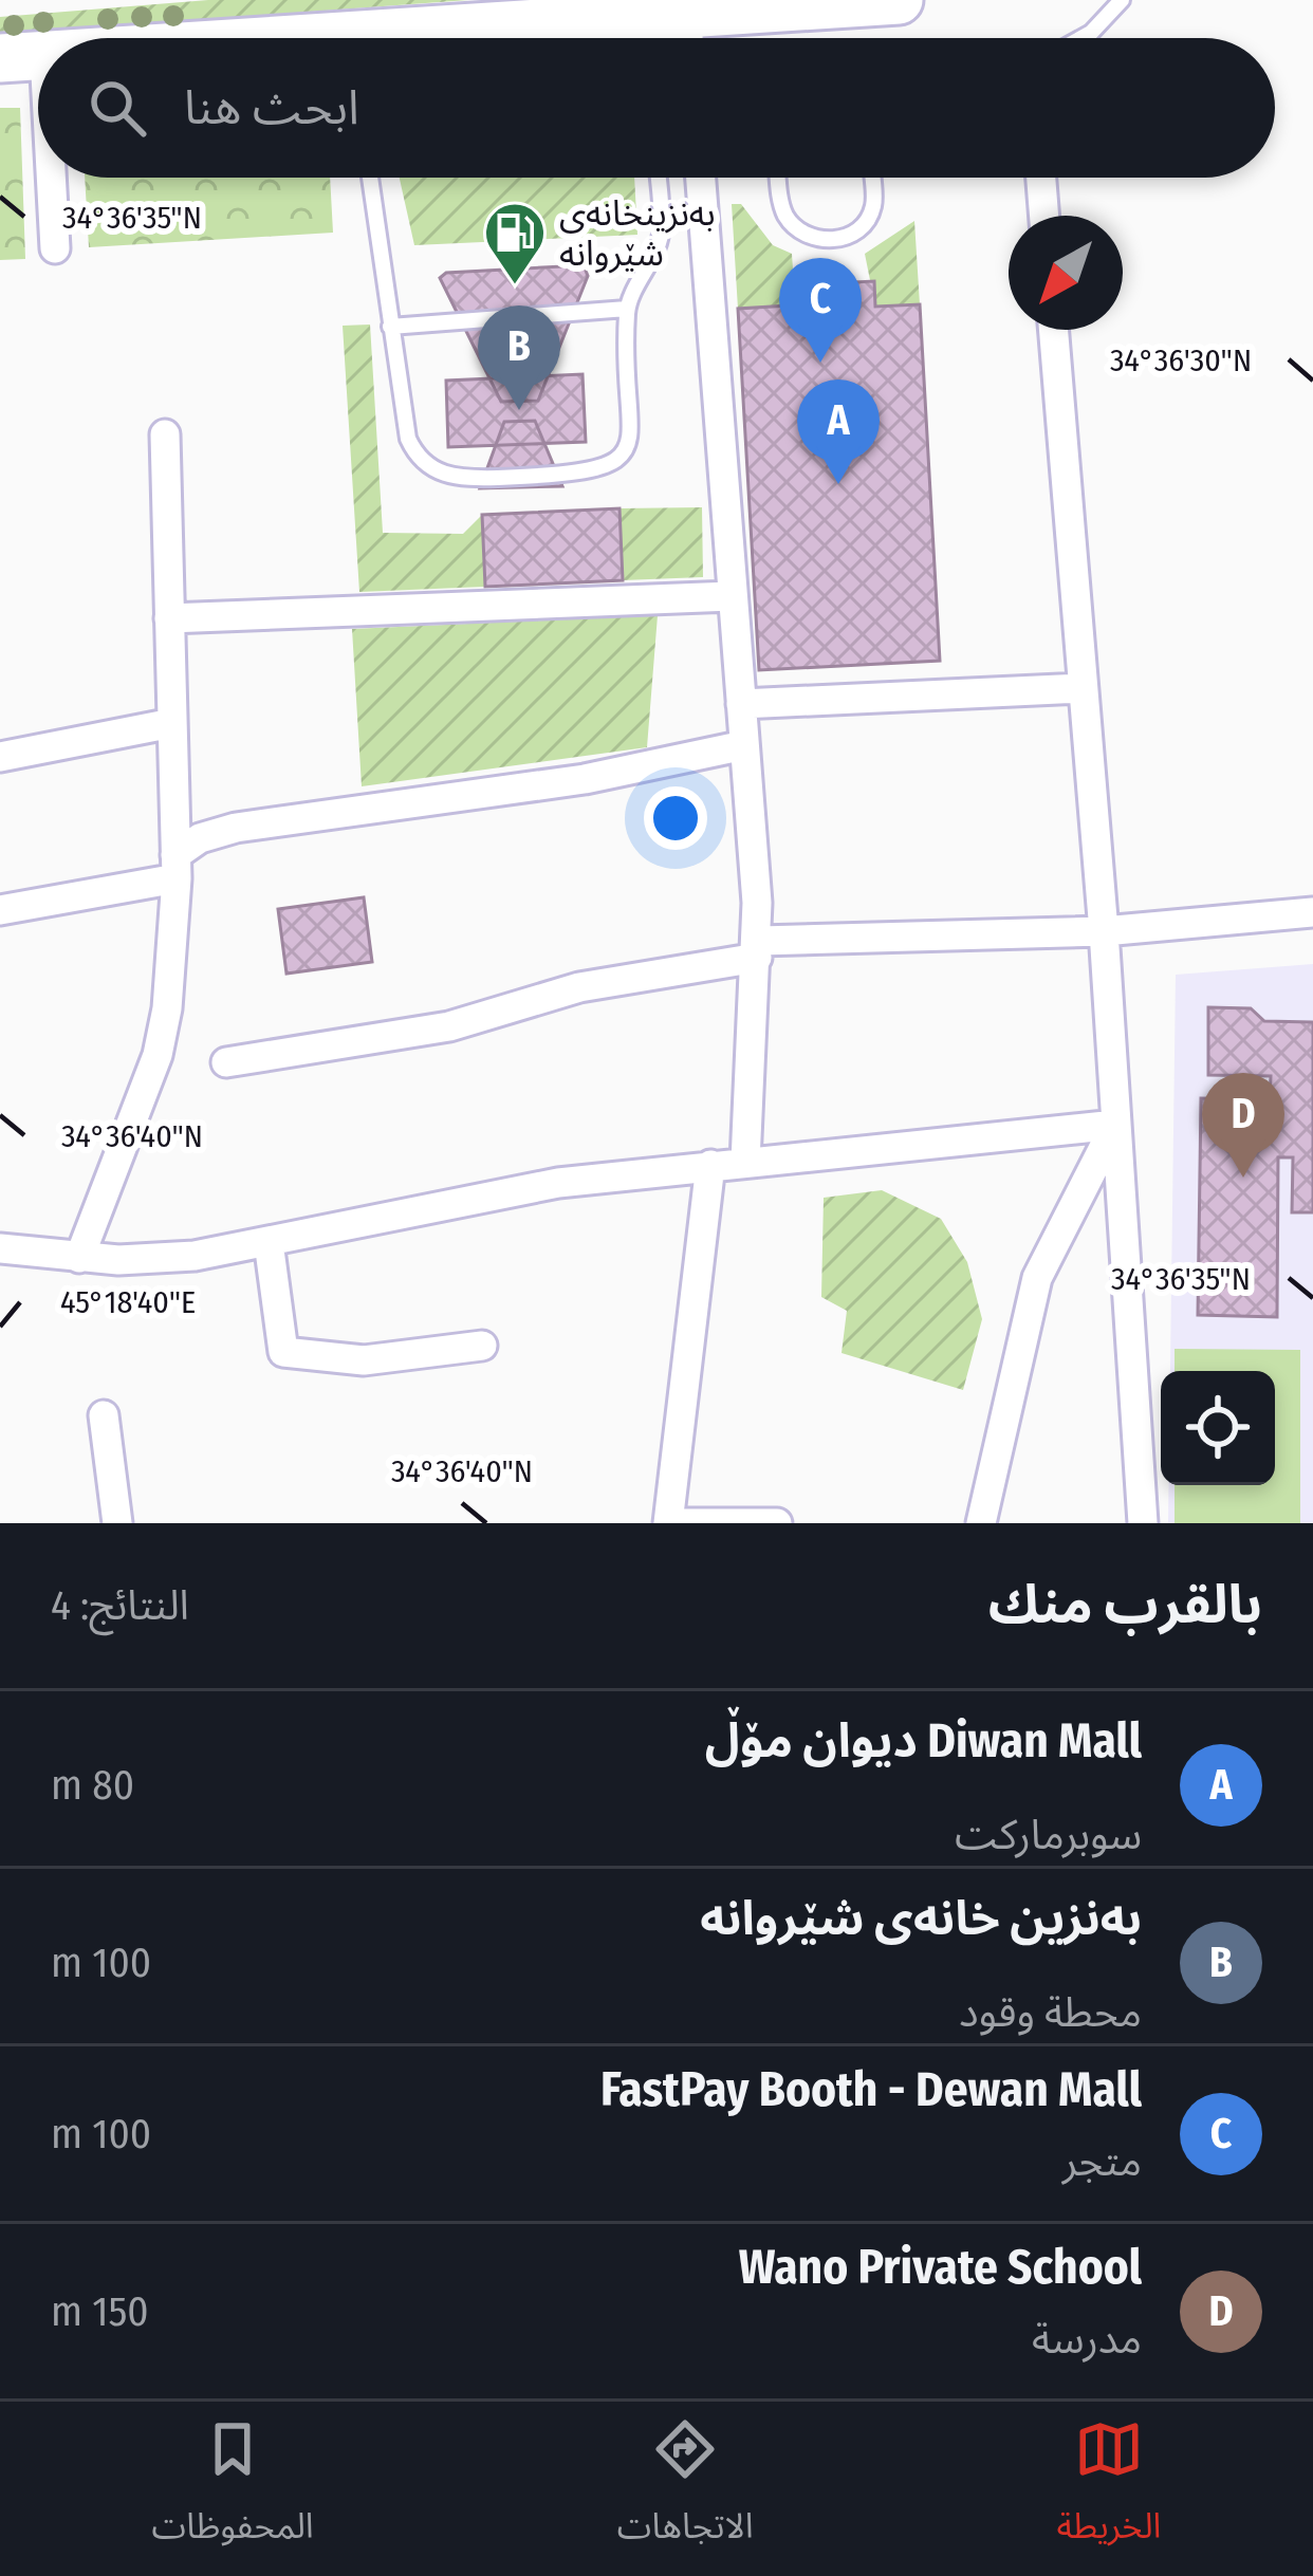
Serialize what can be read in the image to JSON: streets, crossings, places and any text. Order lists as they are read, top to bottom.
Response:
{
  "places": {
    "fuel station": ["بەنزینخانەی شێروانە"]
  },
  "north": "bottom left",
  "page": {
    "search": "ابحث هنا",
    "pins": [
      "C",
      "B",
      "A",
      "D"
    ],
    "heading": ["بالقرب منك", "النتائج: 4"],
    "list": [
      {
        "mark": "A",
        "name": "Diwan Mall دیوان مۆڵ",
        "note": "سوبرماركت",
        "value": "80 m"
      },
      {
        "mark": "B",
        "name": "بەنزین خانەی شێروانە",
        "note": "محطة وقود",
        "value": "100 m"
      },
      {
        "mark": "C",
        "name": "FastPay Booth - Dewan Mall",
        "note": "متجر",
        "value": "100 m"
      },
      {
        "mark": "D",
        "name": "Wano Private School",
        "note": "مدرسة",
        "value": "150 m"
      }
    ],
    "nav": ["الخريطة", "الاتجاهات", "المحفوظات"]
  },
  "coordinates": [
    "34°36'35\"N",
    "34°36'30\"N",
    "34°36'40\"N",
    "45°18'40\"E"
  ]
}
